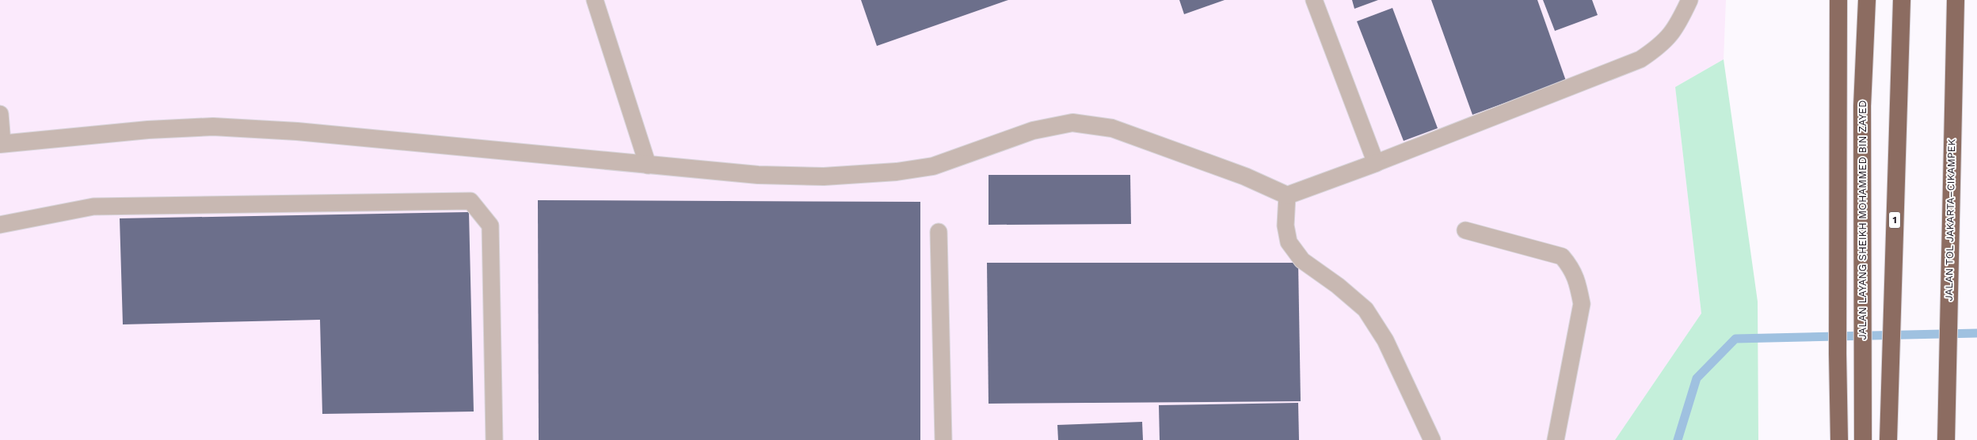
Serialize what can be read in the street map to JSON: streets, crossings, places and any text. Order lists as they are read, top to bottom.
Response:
{
  "streets": {
    "highway": ["JALAN LAYANG SHEIKH MOHAMMED BIN ZAYED", "1", "JALAN TOL JAKARTA–CIKAMPEK"]
  }
}
